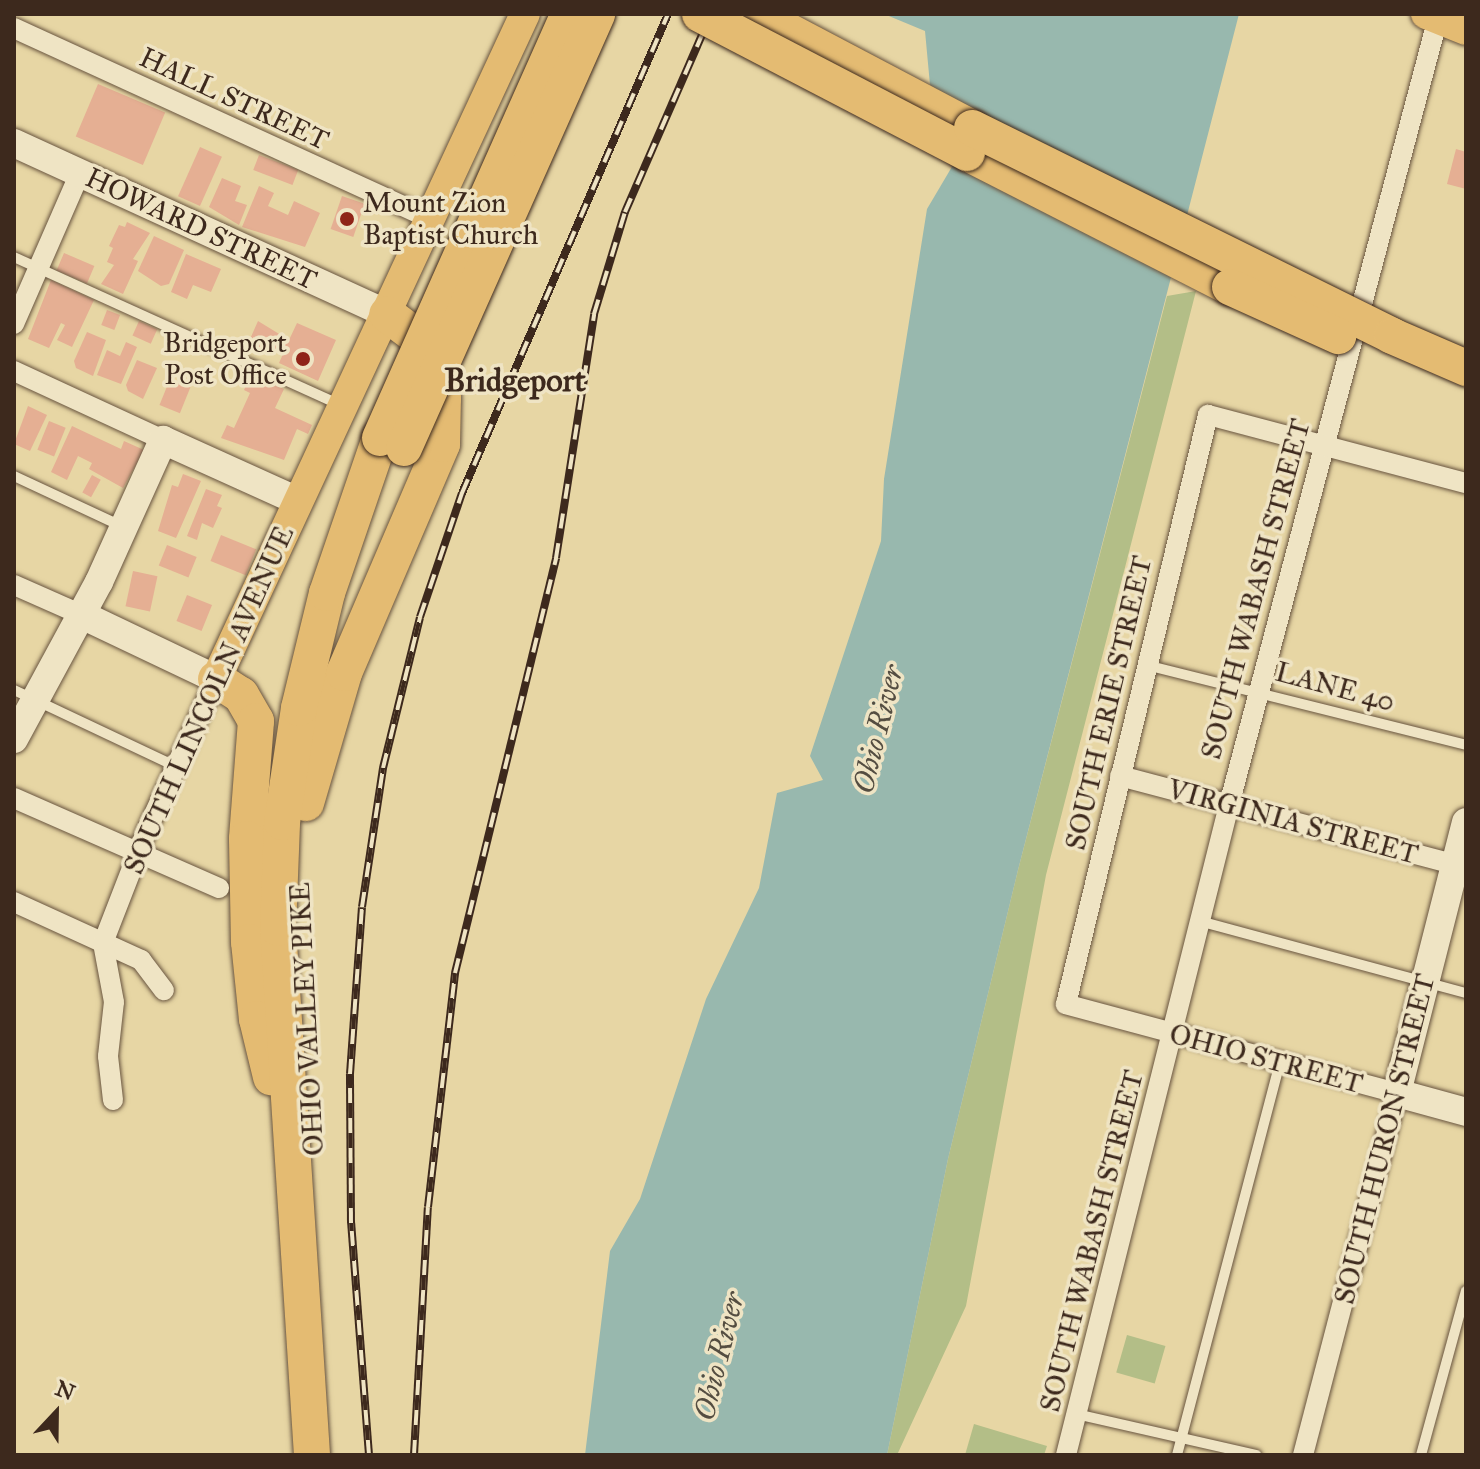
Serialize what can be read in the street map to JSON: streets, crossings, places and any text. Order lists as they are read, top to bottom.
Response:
{
  "streets": {
    "highway": ["OHIO VALLEY PIKE"],
    "main road": ["SOUTH LINCOLN AVENUE"],
    "street": [
      "HALL STREET",
      "HOWARD STREET",
      "SOUTH WABASH STREET",
      "SOUTH ERIE STREET",
      "VIRGINIA STREET",
      "OHIO STREET",
      "SOUTH HURON STREET"
    ],
    "lane": ["LANE 40"]
  },
  "crossings": [
    ["HALL STREET", "SOUTH LINCOLN AVENUE"],
    ["HOWARD STREET", "SOUTH LINCOLN AVENUE"],
    ["SOUTH WABASH STREET", "LANE 40"],
    ["SOUTH WABASH STREET", "SOUTH ERIE STREET"],
    ["SOUTH WABASH STREET", "VIRGINIA STREET"],
    ["SOUTH WABASH STREET", "OHIO STREET"],
    ["LANE 40", "SOUTH ERIE STREET"],
    ["SOUTH ERIE STREET", "VIRGINIA STREET"],
    ["SOUTH ERIE STREET", "OHIO STREET"],
    ["VIRGINIA STREET", "SOUTH HURON STREET"],
    ["OHIO STREET", "SOUTH HURON STREET"]
  ],
  "districts": ["Bridgeport"],
  "water": ["Ohio River"],
  "places": ["Mount Zion Baptist Church", "Bridgeport Post Office"],
  "north": "top"
}
